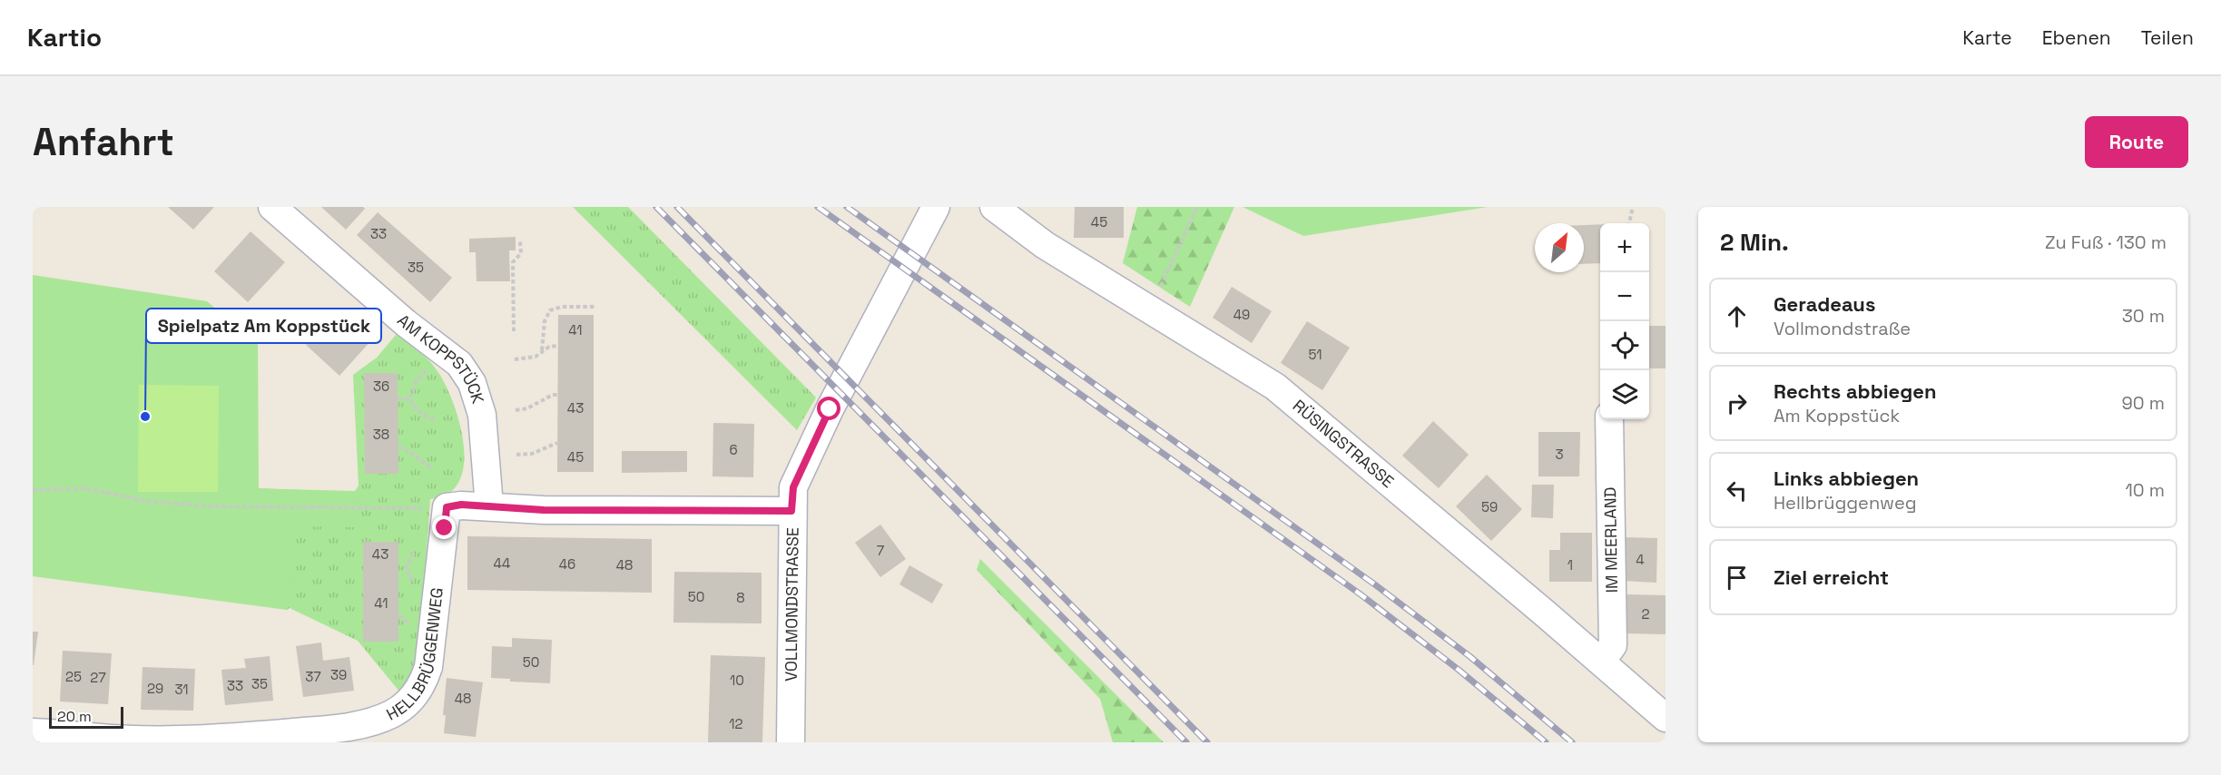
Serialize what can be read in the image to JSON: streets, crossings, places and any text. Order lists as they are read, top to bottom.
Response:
{
  "streets": {
    "street": [
      "AM KOPPSTÜCK",
      "RÜSINGSTRASSE",
      "IM MEERLAND",
      "VOLLMONDSTRASSE",
      "HELLBRÜGGENWEG"
    ]
  },
  "crossings": [
    ["AM KOPPSTÜCK", "HELLBRÜGGENWEG"],
    ["RÜSINGSTRASSE", "IM MEERLAND"]
  ],
  "places": ["Spielpatz Am Koppstück"],
  "house_numbers": [
    "45",
    "33",
    "35",
    "49",
    "41",
    "51",
    "36",
    "43",
    "38",
    "6",
    "3",
    "45",
    "59",
    "7",
    "43",
    "4",
    "44",
    "46",
    "48",
    "1",
    "50",
    "8",
    "41",
    "2",
    "50",
    "39",
    "25",
    "37",
    "27",
    "10",
    "35",
    "33",
    "29",
    "31",
    "48",
    "12"
  ],
  "scale_bar": "20 m",
  "north": "top right",
  "page": {
    "header": "Kartio",
    "nav": ["Karte", "Ebenen", "Teilen"],
    "buttons": "Route",
    "title": "Anfahrt",
    "heading": ["2 Min.", "Zu Fuß · 130 m"],
    "map_buttons": ["+", "−"],
    "list": [
      ["Geradeaus", "Vollmondstraße", "30 m"],
      ["Rechts abbiegen", "Am Koppstück", "90 m"],
      ["Links abbiegen", "Hellbrüggenweg", "10 m"],
      "Ziel erreicht"
    ],
    "scale": "20 m"
  }
}
